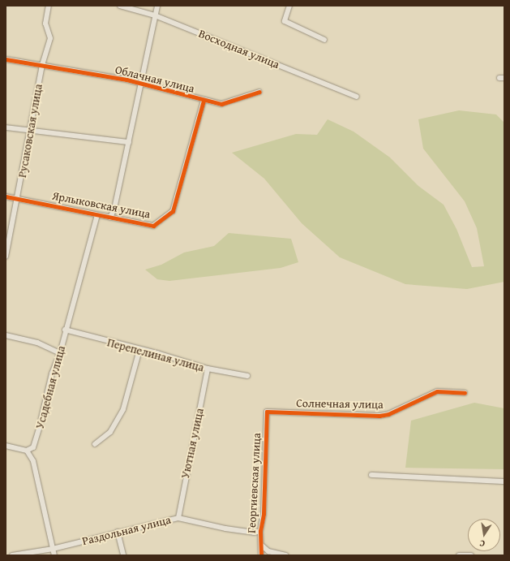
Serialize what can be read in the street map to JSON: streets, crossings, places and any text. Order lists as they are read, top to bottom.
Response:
{
  "streets": {
    "street": [
      "Восходная улица",
      "Облачная улица",
      "Русаковская улица",
      "Ярлыковская улица",
      "Перепелиная улица",
      "Усадебная улица",
      "Солнечная улица",
      "Уютная улица",
      "Георгиевская улица",
      "Раздольная улица"
    ]
  },
  "crossings": [
    ["Облачная улица", "Русаковская улица"],
    ["Облачная улица", "Ярлыковская улица"],
    ["Русаковская улица", "Ярлыковская улица"],
    ["Ярлыковская улица", "Усадебная улица"],
    ["Перепелиная улица", "Усадебная улица"],
    ["Перепелиная улица", "Уютная улица"],
    ["Солнечная улица", "Георгиевская улица"],
    ["Уютная улица", "Раздольная улица"],
    ["Георгиевская улица", "Раздольная улица"]
  ],
  "north": "bottom"
}
